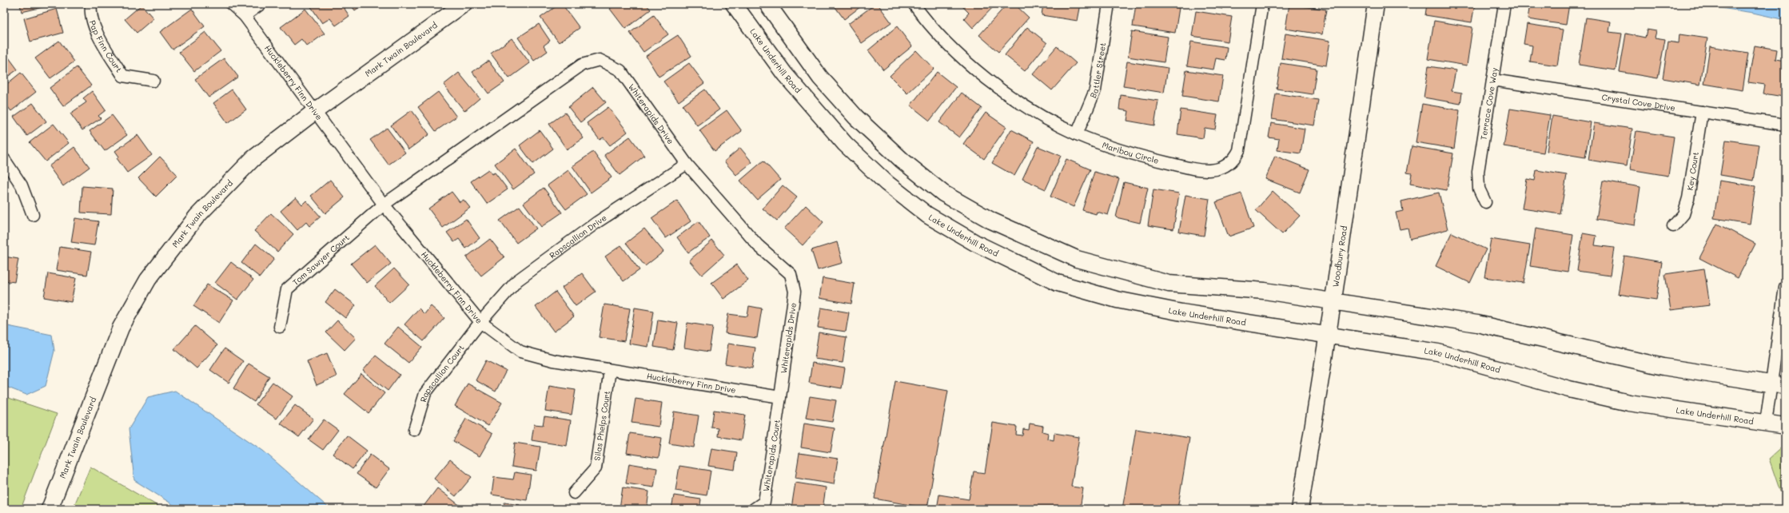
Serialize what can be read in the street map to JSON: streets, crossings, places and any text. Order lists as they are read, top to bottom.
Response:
{
  "streets": {
    "street": [
      "Pap Finn Court",
      "Mark Twain Boulevard",
      "Lake Underhill Road",
      "Battler Street",
      "Huckleberry Finn Drive",
      "Crystal Cove Drive",
      "Terrace Cove Way",
      "Whiterapids Drive",
      "Maribou Circle",
      "Key Court",
      "Rapscallion Drive",
      "Woodbury Road",
      "Tom Sawyer Court",
      "Rapscallion Court",
      "Silas Phelps Court",
      "Whiterapids Court"
    ]
  },
  "crossings": [
    ["Mark Twain Boulevard", "Huckleberry Finn Drive"],
    ["Lake Underhill Road", "Woodbury Road"],
    ["Battler Street", "Maribou Circle"],
    ["Huckleberry Finn Drive", "Whiterapids Drive"],
    ["Huckleberry Finn Drive", "Rapscallion Drive"],
    ["Huckleberry Finn Drive", "Tom Sawyer Court"],
    ["Huckleberry Finn Drive", "Rapscallion Court"],
    ["Huckleberry Finn Drive", "Silas Phelps Court"],
    ["Huckleberry Finn Drive", "Whiterapids Court"],
    ["Crystal Cove Drive", "Terrace Cove Way"],
    ["Crystal Cove Drive", "Key Court"],
    ["Whiterapids Drive", "Rapscallion Drive"],
    ["Whiterapids Drive", "Tom Sawyer Court"],
    ["Whiterapids Drive", "Whiterapids Court"],
    ["Rapscallion Drive", "Rapscallion Court"]
  ]
}
